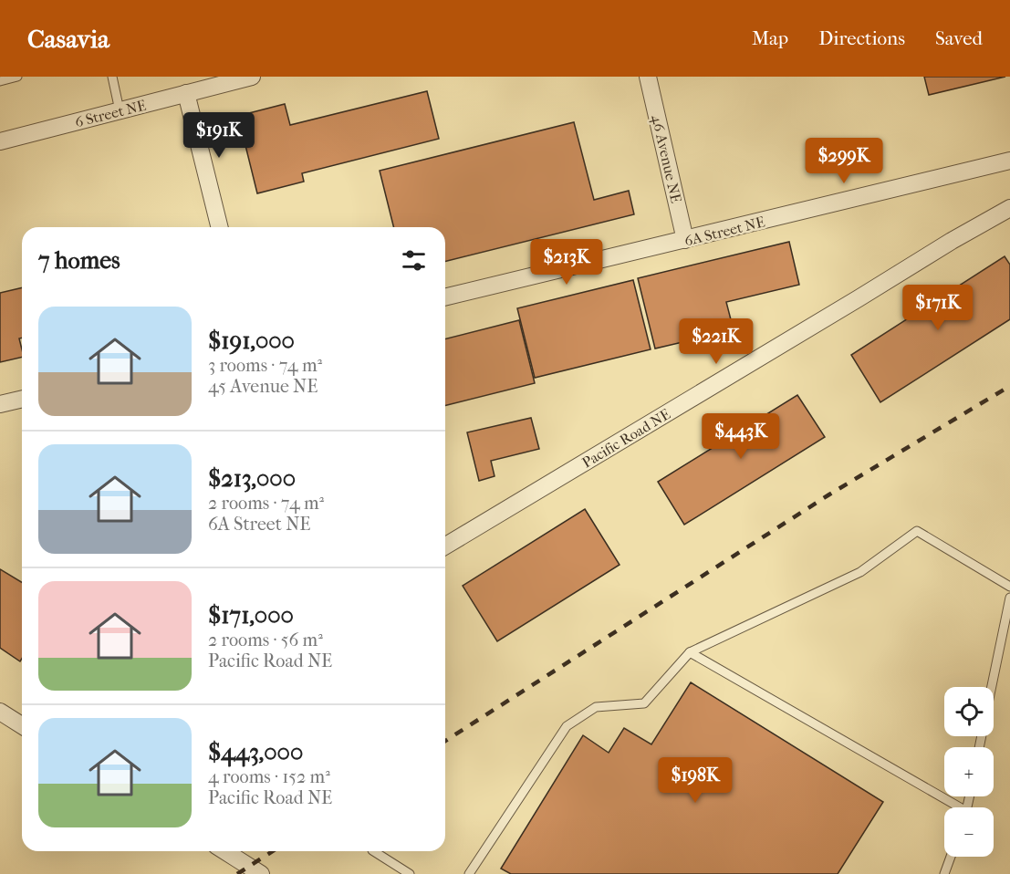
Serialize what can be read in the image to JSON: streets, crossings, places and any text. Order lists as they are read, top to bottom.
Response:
{
  "streets": {
    "street": [
      "6 Street NE",
      "46 Avenue NE",
      "6A Street NE",
      "Pacific Road NE"
    ]
  },
  "crossings": [
    ["46 Avenue NE", "6A Street NE"]
  ],
  "page": {
    "header": "Casavia",
    "nav": ["Map", "Directions", "Saved"],
    "price": [
      "$191K",
      "$299K",
      "$213K",
      "$171K",
      "$221K",
      "$443K",
      "$198K"
    ],
    "heading": "7 homes",
    "list": [
      {
        "name": "$191,000",
        "note": "3 rooms · 74 m² · 45 Avenue NE"
      },
      {
        "name": "$213,000",
        "note": "2 rooms · 74 m² · 6A Street NE"
      },
      {
        "name": "$171,000",
        "note": "2 rooms · 56 m² · Pacific Road NE"
      },
      {
        "name": "$443,000",
        "note": "4 rooms · 152 m² · Pacific Road NE"
      }
    ],
    "map_buttons": ["+", "−"]
  }
}
